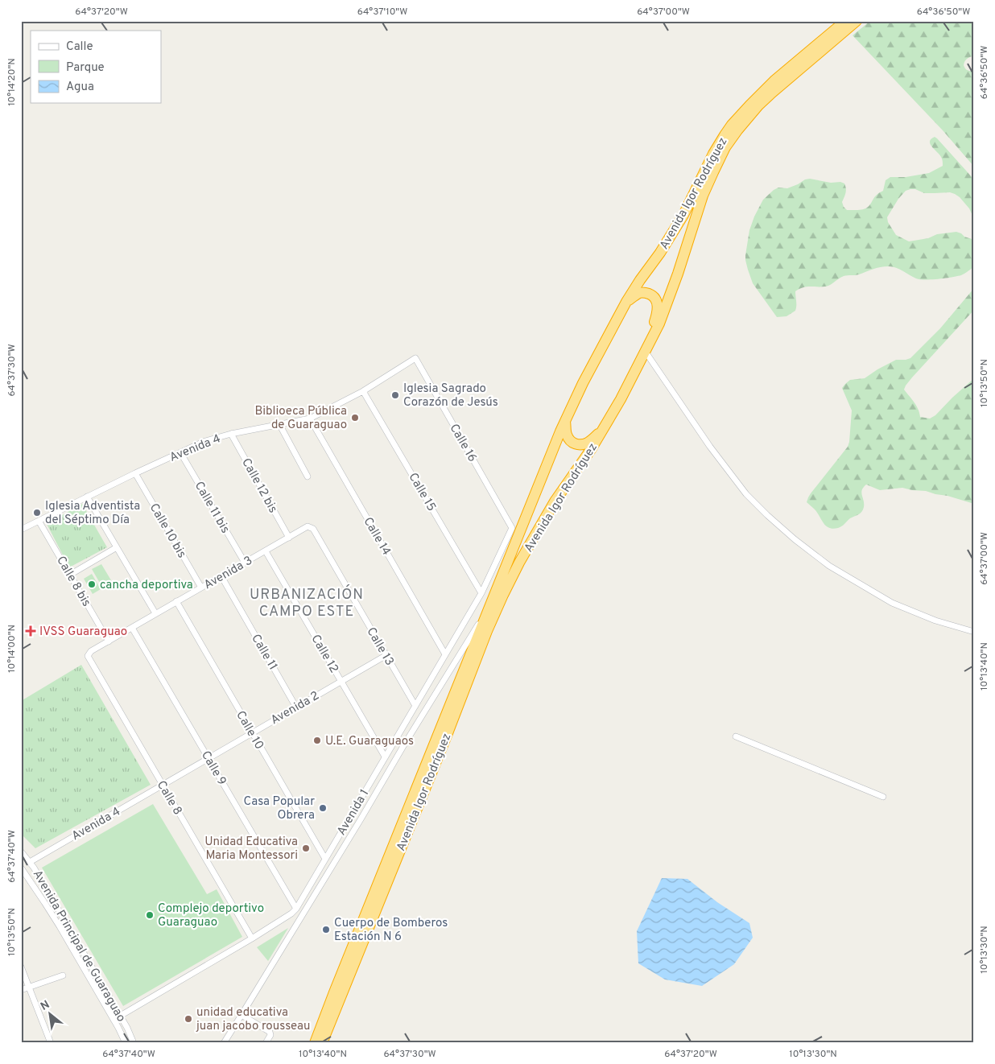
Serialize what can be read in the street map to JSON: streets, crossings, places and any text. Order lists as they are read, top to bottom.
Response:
{
  "streets": {
    "highway": ["Avenida Igor Rodríguez"],
    "street": [
      "Calle 16",
      "Avenida 4",
      "Calle 12 bis",
      "Calle 15",
      "Calle 11 bis",
      "Calle 10 bis",
      "Calle 14",
      "Avenida 3",
      "Calle 8 bis",
      "Calle 13",
      "Calle 11",
      "Calle 12",
      "Avenida 2",
      "Calle 10",
      "Calle 9",
      "Calle 8",
      "Avenida 1",
      "Avenida Principal de Guaraguao"
    ]
  },
  "crossings": [
    ["Calle 16", "Avenida 4"],
    ["Calle 16", "Avenida 1"],
    ["Avenida 4", "Calle 12 bis"],
    ["Avenida 4", "Calle 15"],
    ["Avenida 4", "Calle 11 bis"],
    ["Avenida 4", "Calle 10 bis"],
    ["Avenida 4", "Calle 14"],
    ["Avenida 4", "Calle 8 bis"],
    ["Avenida 4", "Avenida 2"],
    ["Avenida 4", "Calle 8"],
    ["Avenida 4", "Avenida Principal de Guaraguao"],
    ["Calle 12 bis", "Avenida 3"],
    ["Calle 15", "Avenida 1"],
    ["Calle 11 bis", "Avenida 3"],
    ["Calle 10 bis", "Avenida 3"],
    ["Calle 14", "Avenida 1"],
    ["Avenida 3", "Calle 8 bis"],
    ["Avenida 3", "Calle 13"],
    ["Avenida 3", "Calle 11"],
    ["Avenida 3", "Calle 12"],
    ["Avenida 3", "Calle 10"],
    ["Avenida 3", "Calle 9"],
    ["Avenida 3", "Calle 8"],
    ["Calle 13", "Avenida 2"],
    ["Calle 13", "Avenida 1"],
    ["Calle 11", "Avenida 2"],
    ["Calle 12", "Avenida 2"],
    ["Calle 12", "Avenida 1"],
    ["Avenida 2", "Calle 10"],
    ["Avenida 2", "Calle 9"],
    ["Avenida 2", "Calle 8"],
    ["Calle 10", "Avenida 1"],
    ["Calle 9", "Avenida 1"],
    ["Calle 8", "Avenida 1"],
    ["Avenida 1", "Avenida Principal de Guaraguao"]
  ],
  "districts": ["URBANIZACIÓN CAMPO ESTE"],
  "places": {
    "other": [
      "Iglesia Sagrado Corazón de Jesús",
      "Biblioeca Pública de Guaraguao",
      "Iglesia Adventista del Séptimo Día",
      "cancha deportiva",
      "U.E. Guaraguaos",
      "Casa Popular Obrera",
      "Unidad Educativa Maria Montessori",
      "Complejo deportivo Guaraguao",
      "Cuerpo de Bomberos Estación N 6",
      "unidad educativa juan jacobo rousseau"
    ],
    "health": ["IVSS Guaraguao"]
  },
  "legend": ["Calle", "Parque", "Agua"],
  "north": "top left",
  "coordinates": [
    "64°37'20\"W",
    "64°37'10\"W",
    "64°37'00\"W",
    "64°36'50\"W",
    "10°14'20\"N",
    "64°37'30\"W",
    "10°13'50\"N",
    "10°14'00\"N",
    "10°13'40\"N",
    "64°37'40\"W",
    "10°13'30\"N"
  ]
}
